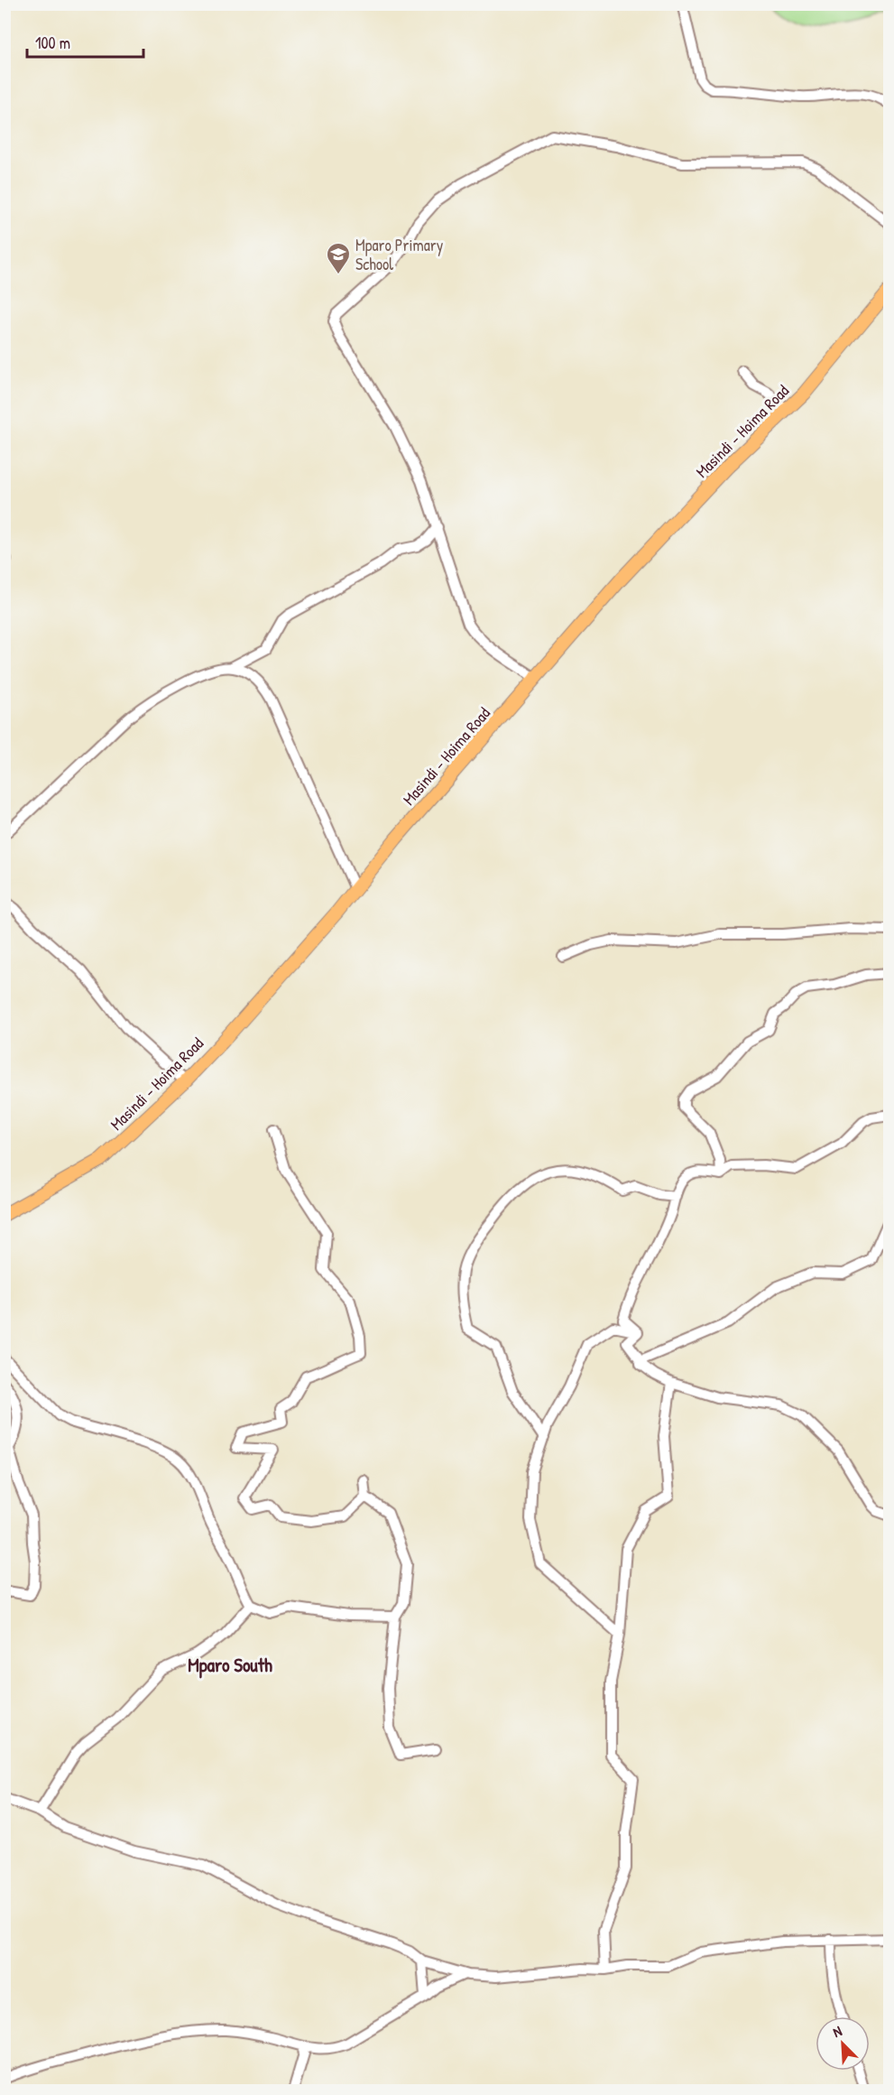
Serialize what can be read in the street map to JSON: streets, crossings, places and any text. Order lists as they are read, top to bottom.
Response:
{
  "streets": {
    "main road": ["Masindi - Hoima Road"]
  },
  "districts": ["Mparo South"],
  "places": {
    "school or university": ["Mparo Primary School"]
  },
  "scale_bar": "100 m",
  "north": "top left"
}
